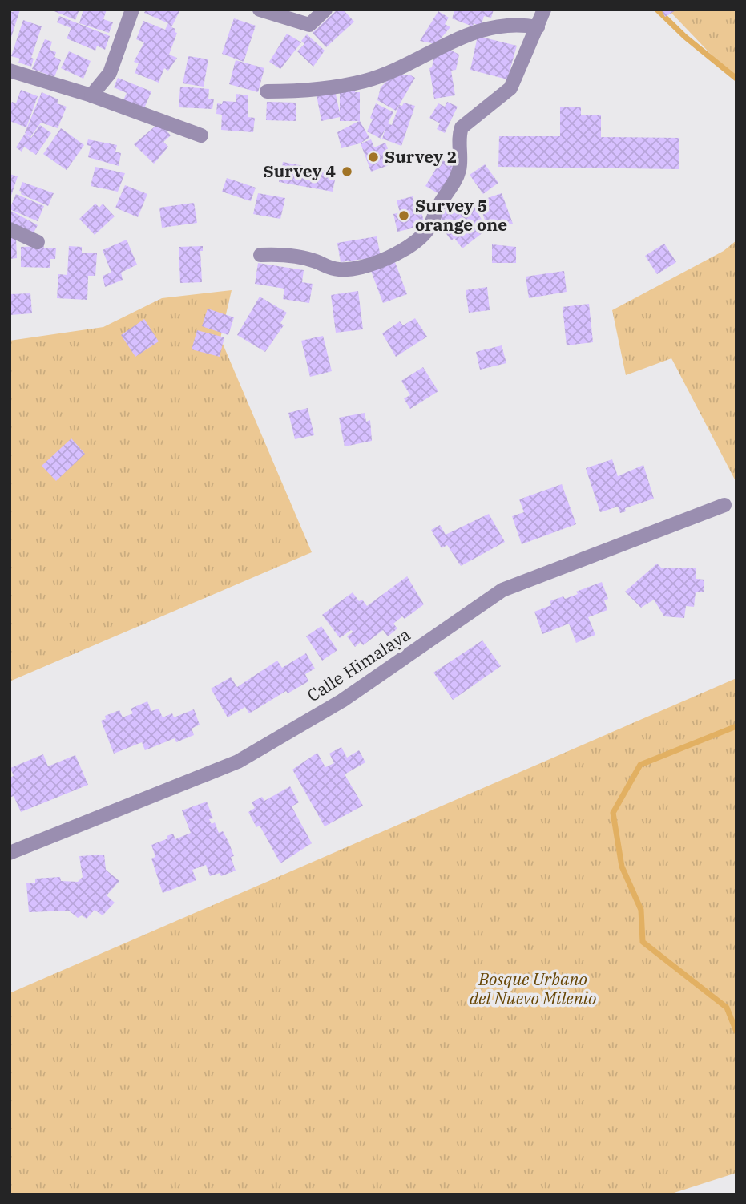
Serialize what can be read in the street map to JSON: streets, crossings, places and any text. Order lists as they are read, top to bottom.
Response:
{
  "streets": {
    "street": ["Calle Himalaya"]
  },
  "parks": ["Bosque Urbano del Nuevo Milenio"],
  "places": ["Survey 2", "Survey 4", "Survey 5 orange one"]
}
